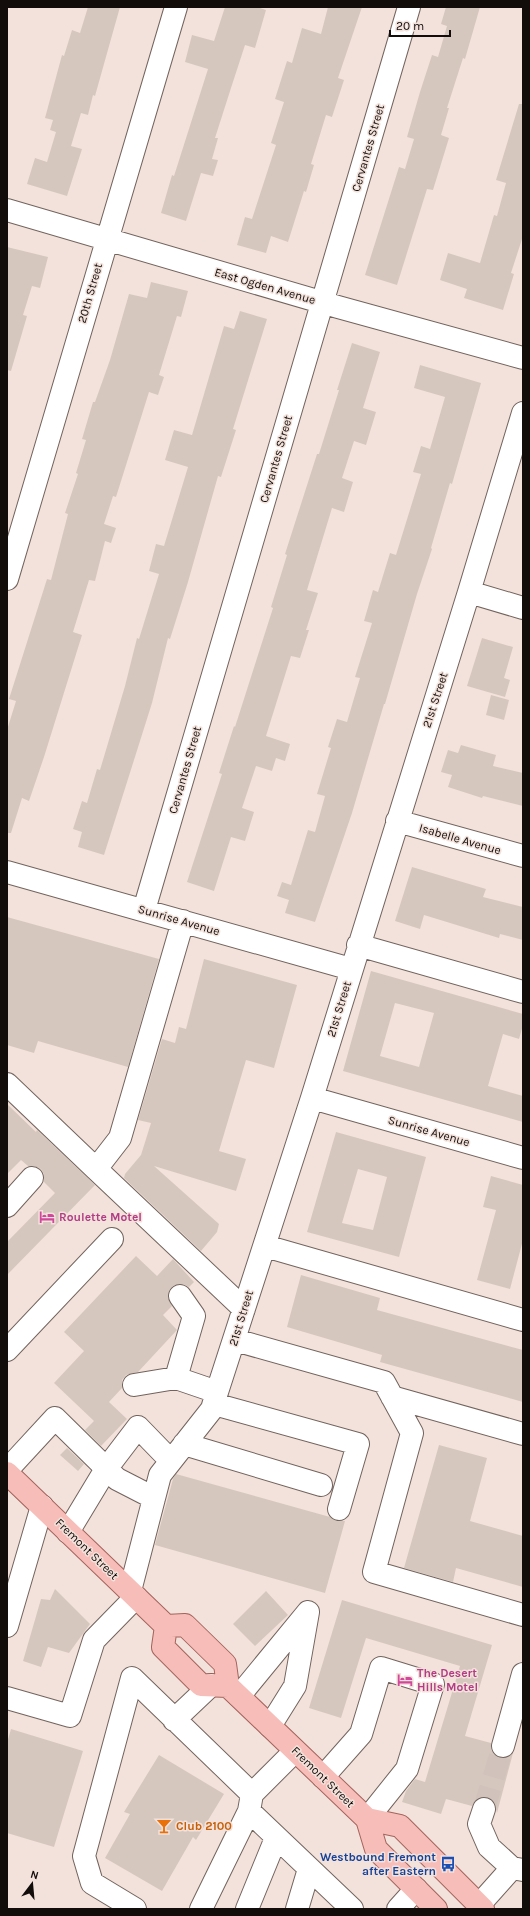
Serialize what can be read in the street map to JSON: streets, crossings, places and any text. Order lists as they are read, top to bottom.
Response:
{
  "streets": {
    "main road": ["Fremont Street"],
    "street": [
      "Cervantes Street",
      "East Ogden Avenue",
      "20th Street",
      "21st Street",
      "Isabelle Avenue",
      "Sunrise Avenue"
    ]
  },
  "crossings": [
    ["Cervantes Street", "East Ogden Avenue"],
    ["Cervantes Street", "Sunrise Avenue"],
    ["East Ogden Avenue", "20th Street"],
    ["21st Street", "Isabelle Avenue"],
    ["21st Street", "Sunrise Avenue"],
    ["21st Street", "Fremont Street"]
  ],
  "places": {
    "hotel": ["Roulette Motel", "The Desert Hills Motel"],
    "bar": ["Club 2100"],
    "bus stop": ["Westbound Fremont after Eastern"]
  },
  "scale_bar": "20 m",
  "north": "top"
}
